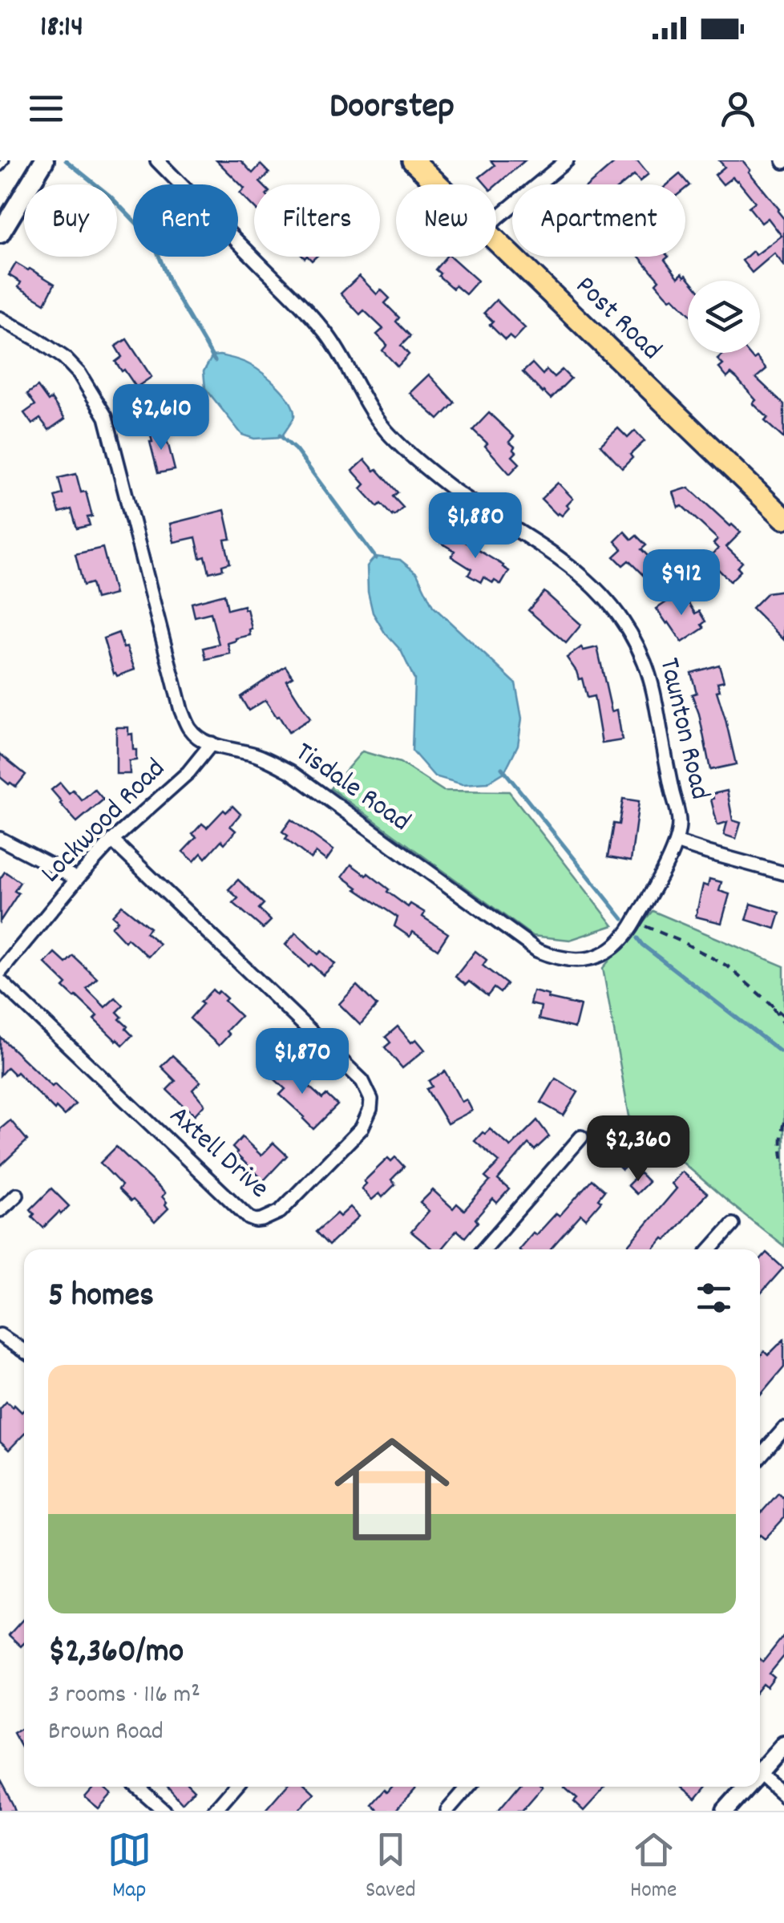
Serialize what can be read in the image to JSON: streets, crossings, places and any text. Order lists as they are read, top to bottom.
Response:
{
  "streets": {
    "main road": ["Post Road"],
    "street": [
      "Taunton Road",
      "Tisdale Road",
      "Lockwood Road",
      "Axtell Drive"
    ]
  },
  "crossings": [
    ["Taunton Road", "Tisdale Road"],
    ["Tisdale Road", "Lockwood Road"],
    ["Lockwood Road", "Axtell Drive"]
  ],
  "page": {
    "status": "18:14",
    "header": "Doorstep",
    "chip": [
      "Buy",
      "Rent",
      "Filters",
      "New",
      "Apartment"
    ],
    "price": [
      "$2,610",
      "$1,880",
      "$912",
      "$1,870",
      "$2,360"
    ],
    "heading": "5 homes",
    "list": [
      {
        "name": "$2,360/mo",
        "note": "3 rooms · 116 m² · Brown Road"
      }
    ],
    "tabs": ["Map", "Saved", "Home"]
  }
}
